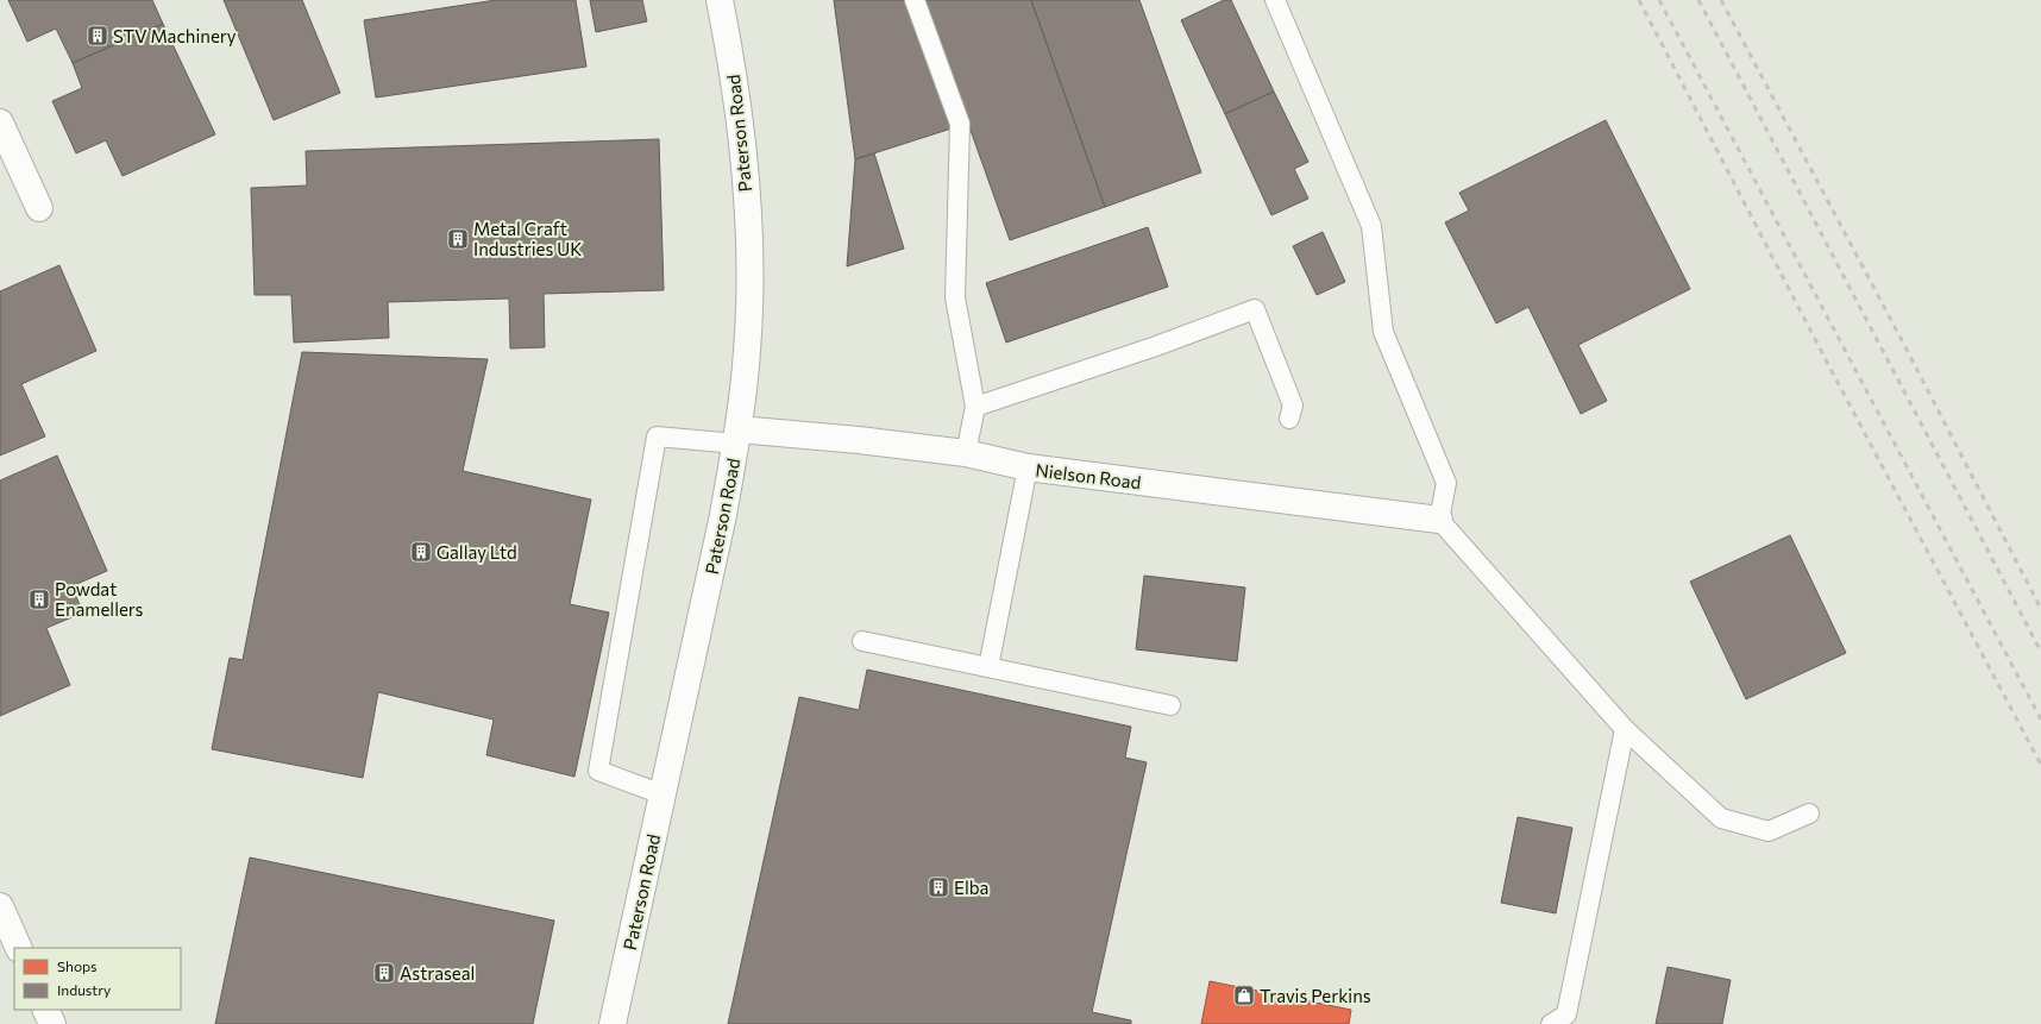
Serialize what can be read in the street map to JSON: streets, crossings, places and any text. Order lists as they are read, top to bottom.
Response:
{
  "streets": {
    "street": ["Paterson Road", "Nielson Road"]
  },
  "crossings": [
    ["Paterson Road", "Nielson Road"]
  ],
  "places": {
    "building": [
      "STV Machinery",
      "Metal Craft Industries UK",
      "Gallay Ltd",
      "Powdat Enamellers",
      "Elba",
      "Astraseal"
    ],
    "shop": ["Travis Perkins"]
  },
  "legend": ["Shops", "Industry"]
}
